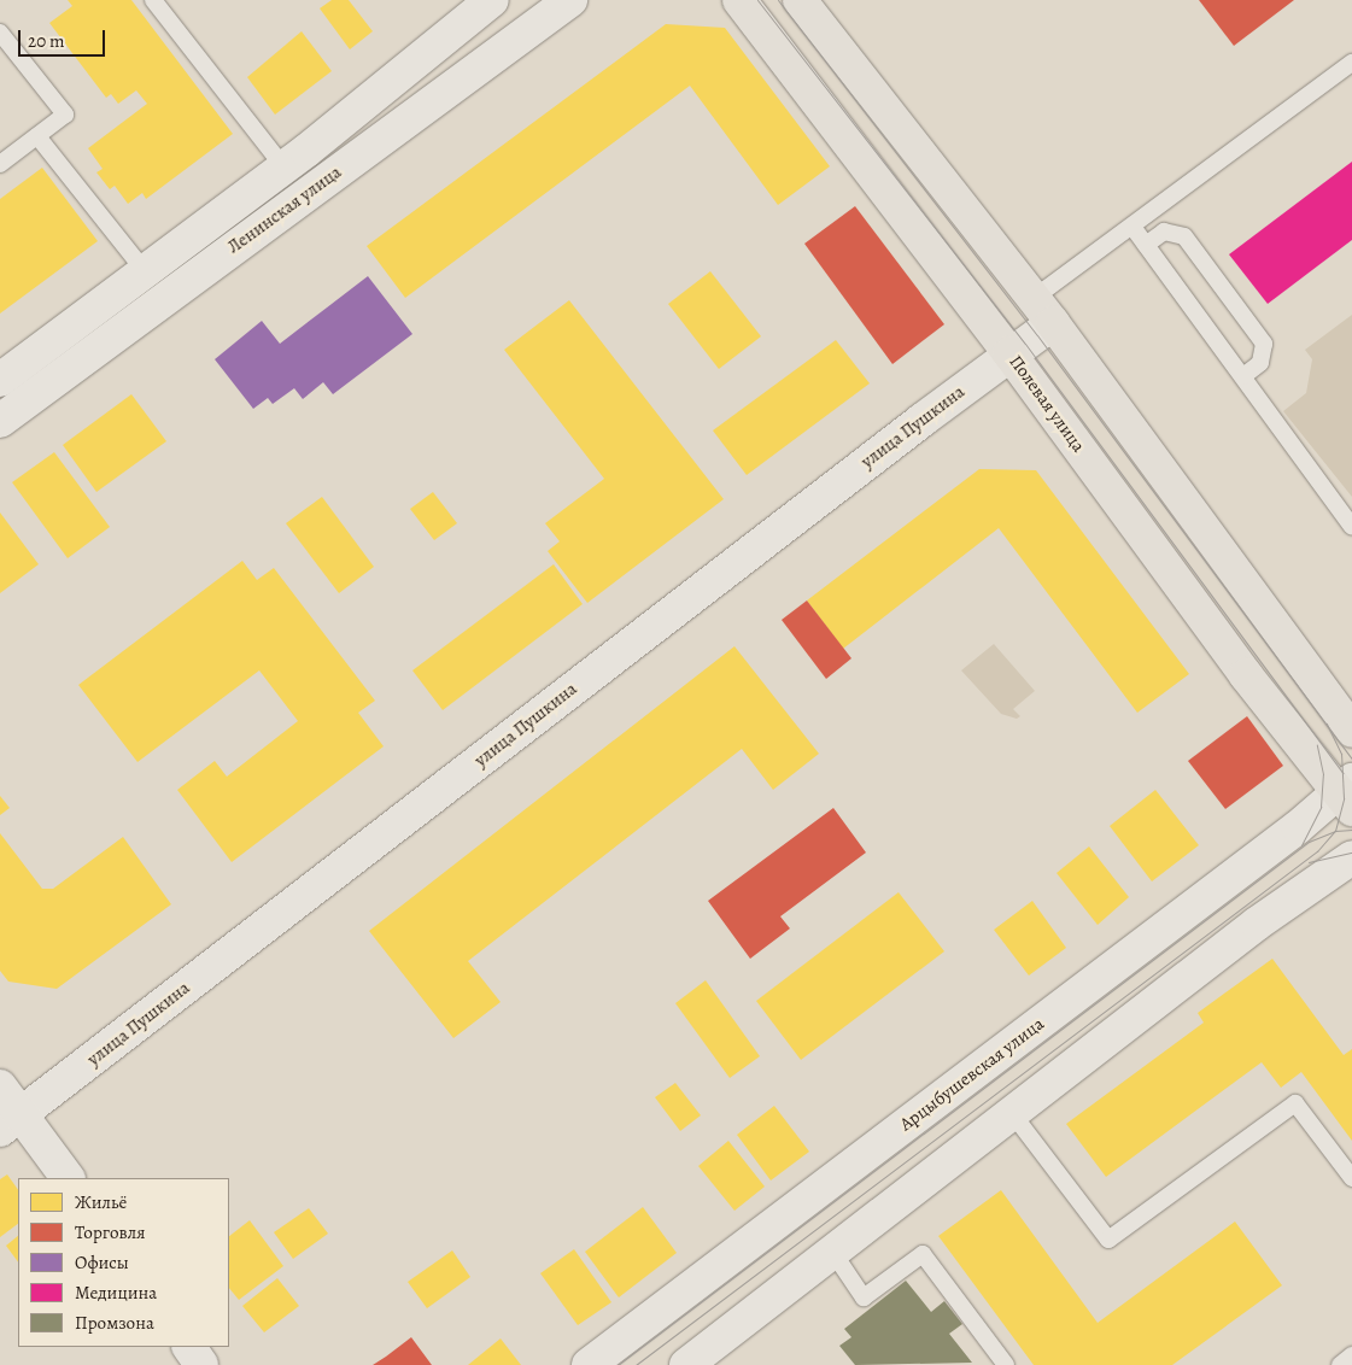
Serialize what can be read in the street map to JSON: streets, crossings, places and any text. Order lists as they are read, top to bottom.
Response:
{
  "streets": {
    "main road": ["Полевая улица"],
    "street": ["Ленинская улица", "улица Пушкина", "Арцыбушевская улица"]
  },
  "crossings": [
    ["Полевая улица", "улица Пушкина"],
    ["Полевая улица", "Арцыбушевская улица"]
  ],
  "legend": [
    "Жильё",
    "Торговля",
    "Офисы",
    "Медицина",
    "Промзона"
  ],
  "scale_bar": "20 m"
}
